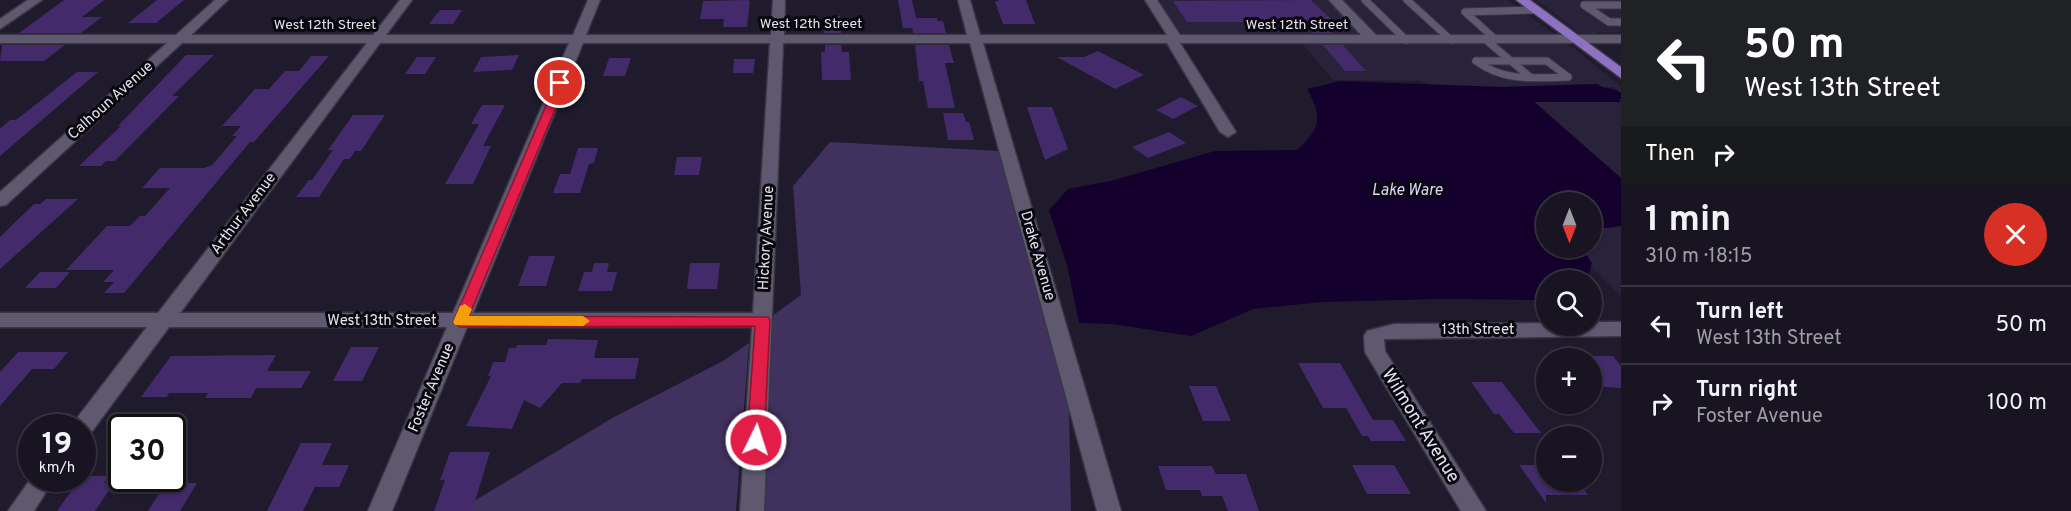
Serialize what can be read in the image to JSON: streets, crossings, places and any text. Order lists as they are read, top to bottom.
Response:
{
  "streets": {
    "street": [
      "West 12th Street",
      "Calhoun Avenue",
      "Arthur Avenue",
      "Hickory Avenue",
      "Drake Avenue",
      "West 13th Street",
      "13th Street",
      "Foster Avenue",
      "Wilmont Avenue"
    ]
  },
  "crossings": [
    ["West 12th Street", "Calhoun Avenue"],
    ["West 12th Street", "Arthur Avenue"],
    ["West 12th Street", "Hickory Avenue"],
    ["West 12th Street", "Drake Avenue"],
    ["West 12th Street", "Foster Avenue"],
    ["Arthur Avenue", "West 13th Street"],
    ["Hickory Avenue", "West 13th Street"],
    ["West 13th Street", "Foster Avenue"],
    ["13th Street", "Wilmont Avenue"]
  ],
  "water": ["Lake Ware"],
  "north": "bottom",
  "page": {
    "turn": ["50 m", "West 13th Street"],
    "then": "Then",
    "heading": ["1 min", "310 m · 18:15"],
    "map_buttons": ["+", "−"],
    "list": [
      {
        "name": "Turn left",
        "note": "West 13th Street",
        "value": "50 m"
      },
      {
        "name": "Turn right",
        "note": "Foster Avenue",
        "value": "100 m"
      }
    ],
    "speed": "19 km/h",
    "limit": "30"
  }
}
